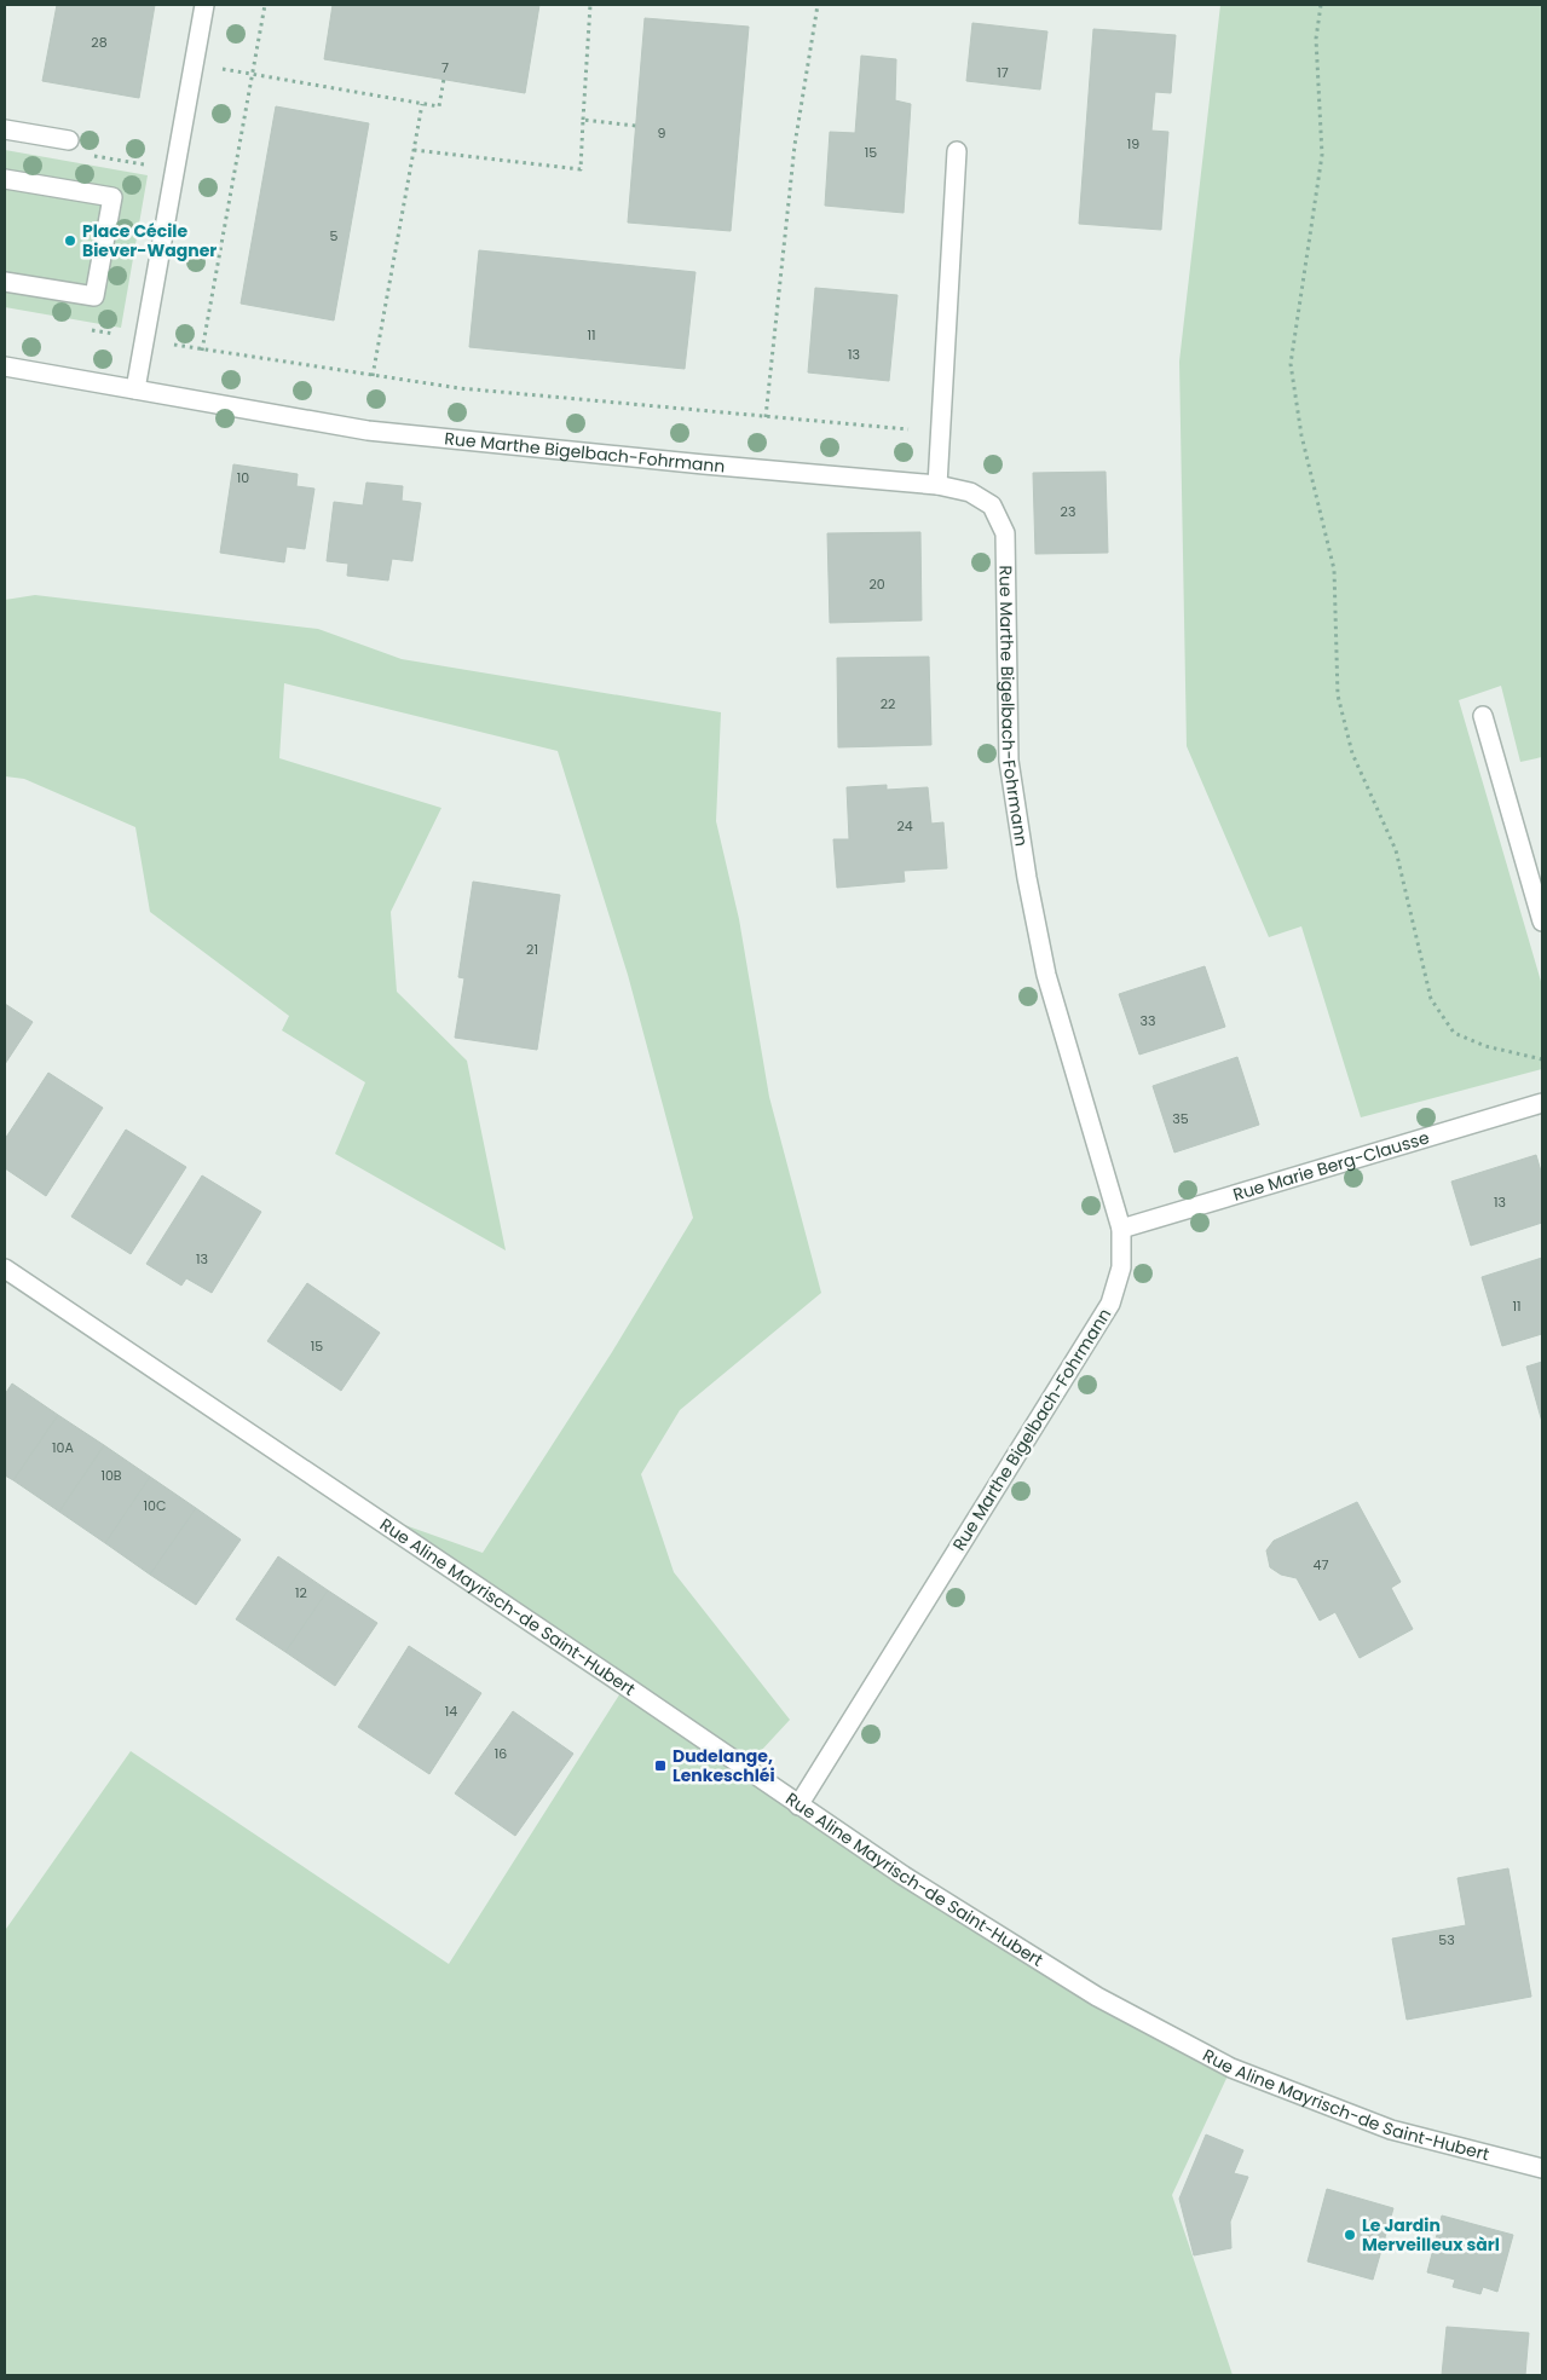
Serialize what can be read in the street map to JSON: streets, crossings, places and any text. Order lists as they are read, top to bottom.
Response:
{
  "streets": {
    "street": ["Rue Marthe Bigelbach-Fohrmann", "Rue Marie Berg-Clausse", "Rue Aline Mayrisch-de Saint-Hubert"]
  },
  "crossings": [
    ["Rue Marthe Bigelbach-Fohrmann", "Rue Marie Berg-Clausse"],
    ["Rue Marthe Bigelbach-Fohrmann", "Rue Aline Mayrisch-de Saint-Hubert"]
  ],
  "places": {
    "other": ["Place Cécile Biever-Wagner", "Le Jardin Merveilleux sàrl"],
    "transit": ["Dudelange, Lenkeschléi"]
  },
  "house_numbers": [
    "28",
    "7",
    "17",
    "9",
    "19",
    "15",
    "5",
    "11",
    "13",
    "10",
    "23",
    "20",
    "22",
    "24",
    "21",
    "33",
    "35",
    "13",
    "13",
    "11",
    "15",
    "10A",
    "10B",
    "10C",
    "47",
    "12",
    "14",
    "16",
    "53"
  ]
}
